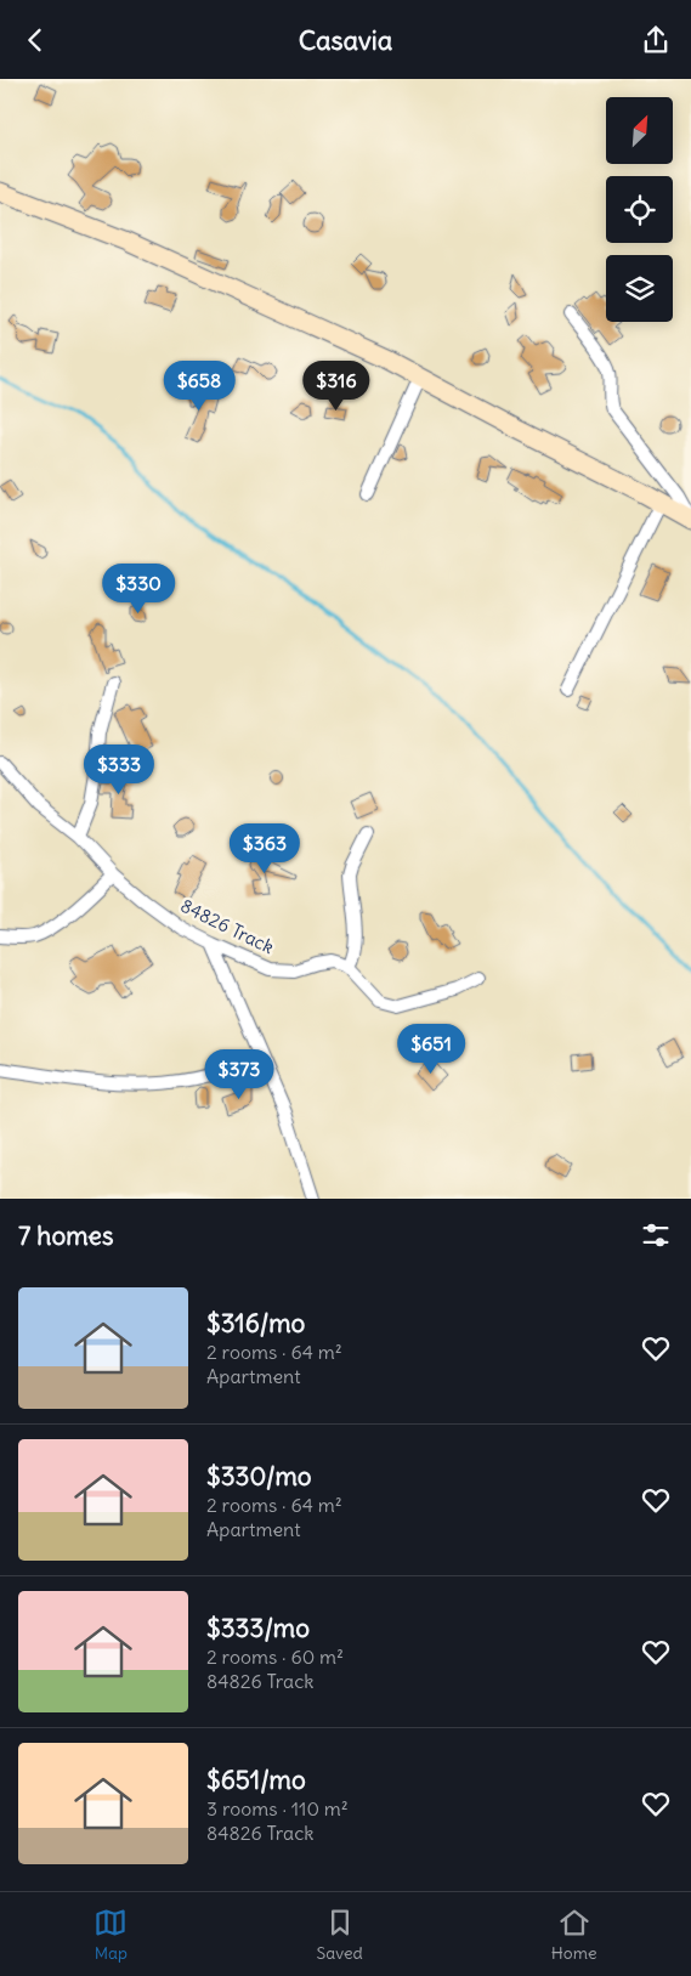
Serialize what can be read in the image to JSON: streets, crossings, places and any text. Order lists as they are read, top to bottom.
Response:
{
  "streets": {
    "street": ["84826 Track"]
  },
  "north": "top right",
  "page": {
    "header": "Casavia",
    "price": [
      "$658",
      "$316",
      "$330",
      "$333",
      "$363",
      "$651",
      "$373"
    ],
    "heading": "7 homes",
    "list": [
      {
        "name": "$316/mo",
        "note": "2 rooms · 64 m² · Apartment"
      },
      {
        "name": "$330/mo",
        "note": "2 rooms · 64 m² · Apartment"
      },
      {
        "name": "$333/mo",
        "note": "2 rooms · 60 m² · 84826 Track"
      },
      {
        "name": "$651/mo",
        "note": "3 rooms · 110 m² · 84826 Track"
      }
    ],
    "tabs": ["Map", "Saved", "Home"]
  }
}
